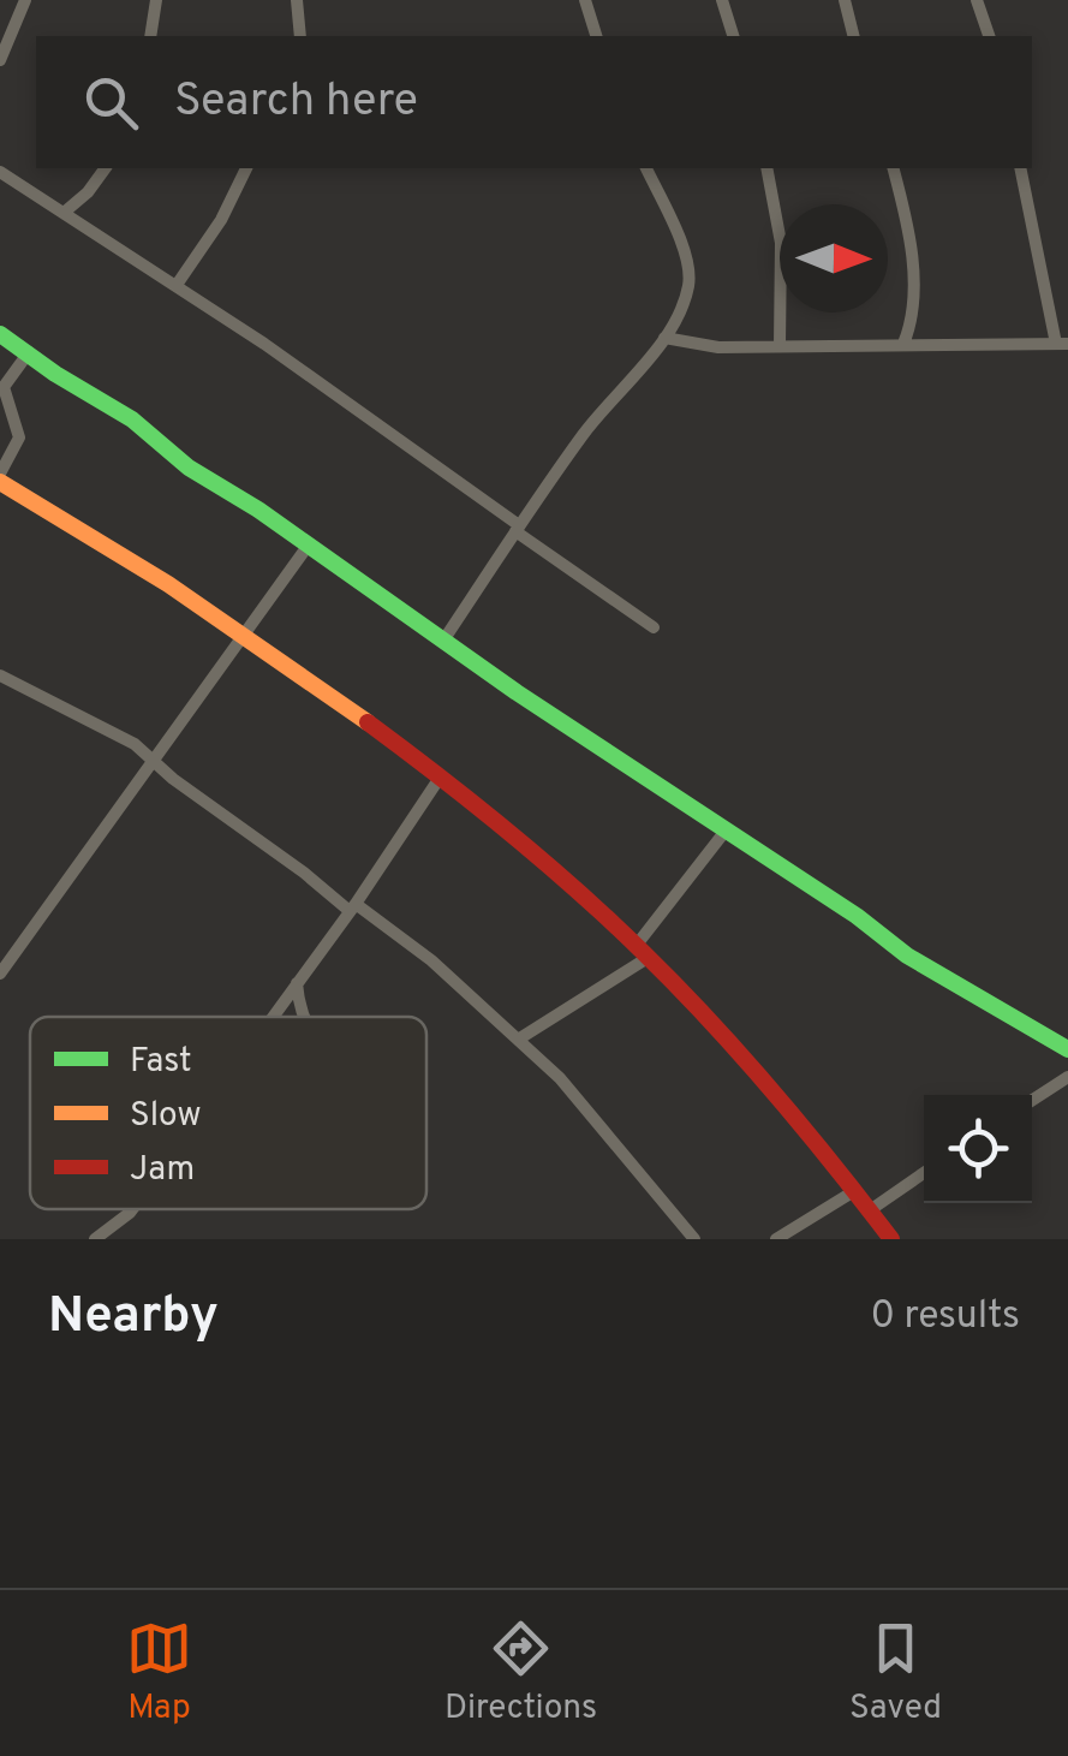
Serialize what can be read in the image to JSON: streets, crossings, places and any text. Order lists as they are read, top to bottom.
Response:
{
  "legend": ["Fast", "Slow", "Jam"],
  "north": "right",
  "page": {
    "search": "Search here",
    "heading": ["Nearby", "0 results"],
    "nav": ["Map", "Directions", "Saved"]
  }
}
